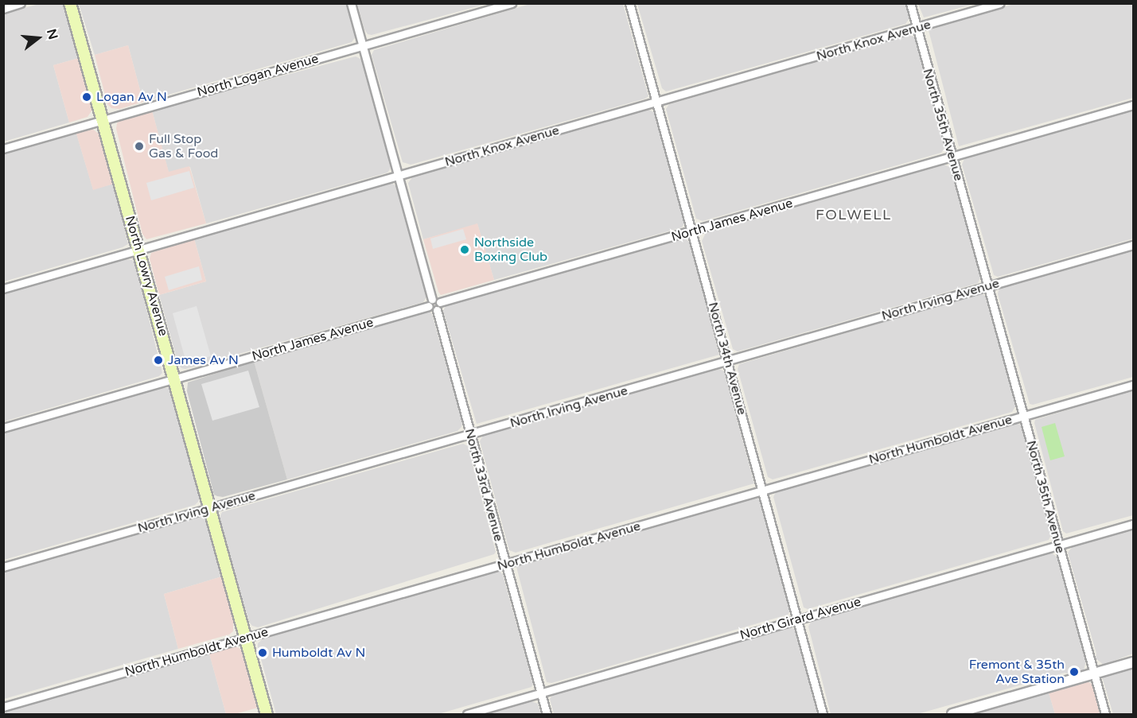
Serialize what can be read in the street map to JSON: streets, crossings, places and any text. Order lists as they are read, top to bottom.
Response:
{
  "streets": {
    "main road": ["North Lowry Avenue"],
    "street": [
      "North Knox Avenue",
      "North Logan Avenue",
      "North 35th Avenue",
      "North James Avenue",
      "North Irving Avenue",
      "North 34th Avenue",
      "North Humboldt Avenue",
      "North 33rd Avenue",
      "North Girard Avenue"
    ]
  },
  "crossings": [
    ["North Knox Avenue", "North 35th Avenue"],
    ["North Knox Avenue", "North Lowry Avenue"],
    ["North Knox Avenue", "North 34th Avenue"],
    ["North Logan Avenue", "North Lowry Avenue"],
    ["North 35th Avenue", "North James Avenue"],
    ["North 35th Avenue", "North Irving Avenue"],
    ["North 35th Avenue", "North Humboldt Avenue"],
    ["North 35th Avenue", "North Girard Avenue"],
    ["North James Avenue", "North Lowry Avenue"],
    ["North James Avenue", "North 34th Avenue"],
    ["North James Avenue", "North 33rd Avenue"],
    ["North Lowry Avenue", "North Irving Avenue"],
    ["North Lowry Avenue", "North Humboldt Avenue"],
    ["North Irving Avenue", "North 34th Avenue"],
    ["North Irving Avenue", "North 33rd Avenue"],
    ["North 34th Avenue", "North Humboldt Avenue"],
    ["North 34th Avenue", "North Girard Avenue"],
    ["North Humboldt Avenue", "North 33rd Avenue"],
    ["North 33rd Avenue", "North Girard Avenue"]
  ],
  "districts": ["FOLWELL"],
  "places": [
    "Logan Av N",
    "Full Stop Gas & Food",
    "Northside Boxing Club",
    "James Av N",
    "Humboldt Av N",
    "Fremont & 35th Ave Station"
  ],
  "north": "right"
}
